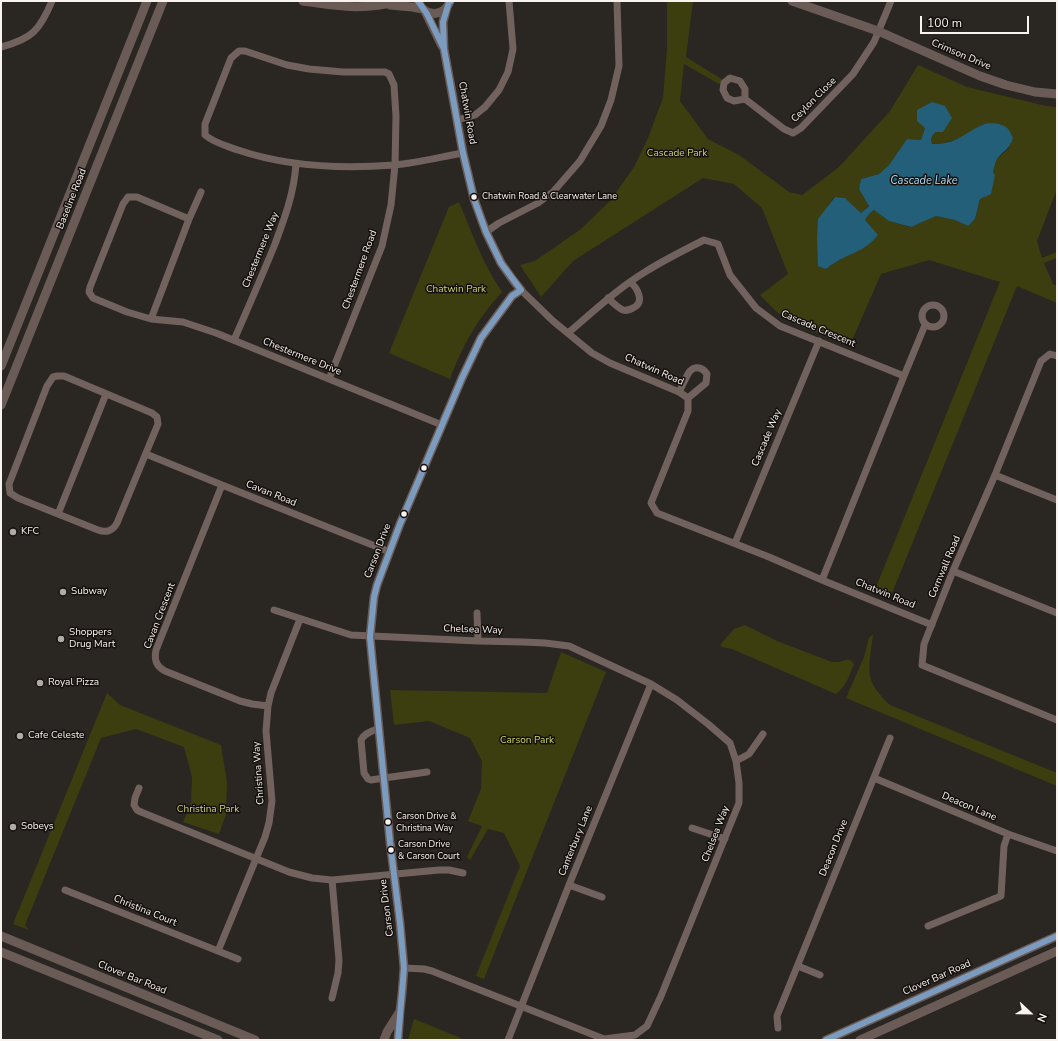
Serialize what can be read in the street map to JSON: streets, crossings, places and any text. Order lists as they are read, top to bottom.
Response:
{
  "streets": {
    "main road": [
      "Crimson Drive",
      "Chatwin Road",
      "Baseline Road",
      "Carson Drive",
      "Clover Bar Road"
    ],
    "street": [
      "Ceylon Close",
      "Chestermere Way",
      "Chestermere Road",
      "Cascade Crescent",
      "Chestermere Drive",
      "Cascade Way",
      "Cavan Road",
      "Cornwall Road",
      "Cavan Crescent",
      "Chelsea Way",
      "Christina Way",
      "Deacon Lane",
      "Canterbury Lane",
      "Deacon Drive",
      "Christina Court"
    ]
  },
  "crossings": [
    ["Crimson Drive", "Ceylon Close"],
    ["Chatwin Road", "Cascade Crescent"],
    ["Chatwin Road", "Cascade Way"],
    ["Chatwin Road", "Carson Drive"],
    ["Chatwin Road", "Cornwall Road"],
    ["Chestermere Way", "Chestermere Road"],
    ["Chestermere Way", "Chestermere Drive"],
    ["Chestermere Road", "Chestermere Drive"],
    ["Cascade Crescent", "Cascade Way"],
    ["Chestermere Drive", "Carson Drive"],
    ["Cavan Road", "Carson Drive"],
    ["Cavan Road", "Cavan Crescent"],
    ["Carson Drive", "Chelsea Way"],
    ["Cavan Crescent", "Christina Way"],
    ["Chelsea Way", "Canterbury Lane"],
    ["Deacon Lane", "Deacon Drive"]
  ],
  "water": ["Cascade Lake"],
  "parks": [
    "Cascade Park",
    "Chatwin Park",
    "Carson Park",
    "Christina Park"
  ],
  "places": [
    "Chatwin Road & Clearwater Lane",
    "KFC",
    "Subway",
    "Shoppers Drug Mart",
    "Royal Pizza",
    "Cafe Celeste",
    "Carson Drive & Christina Way",
    "Sobeys",
    "Carson Drive & Carson Court"
  ],
  "scale_bar": "100 m",
  "north": "right"
}
